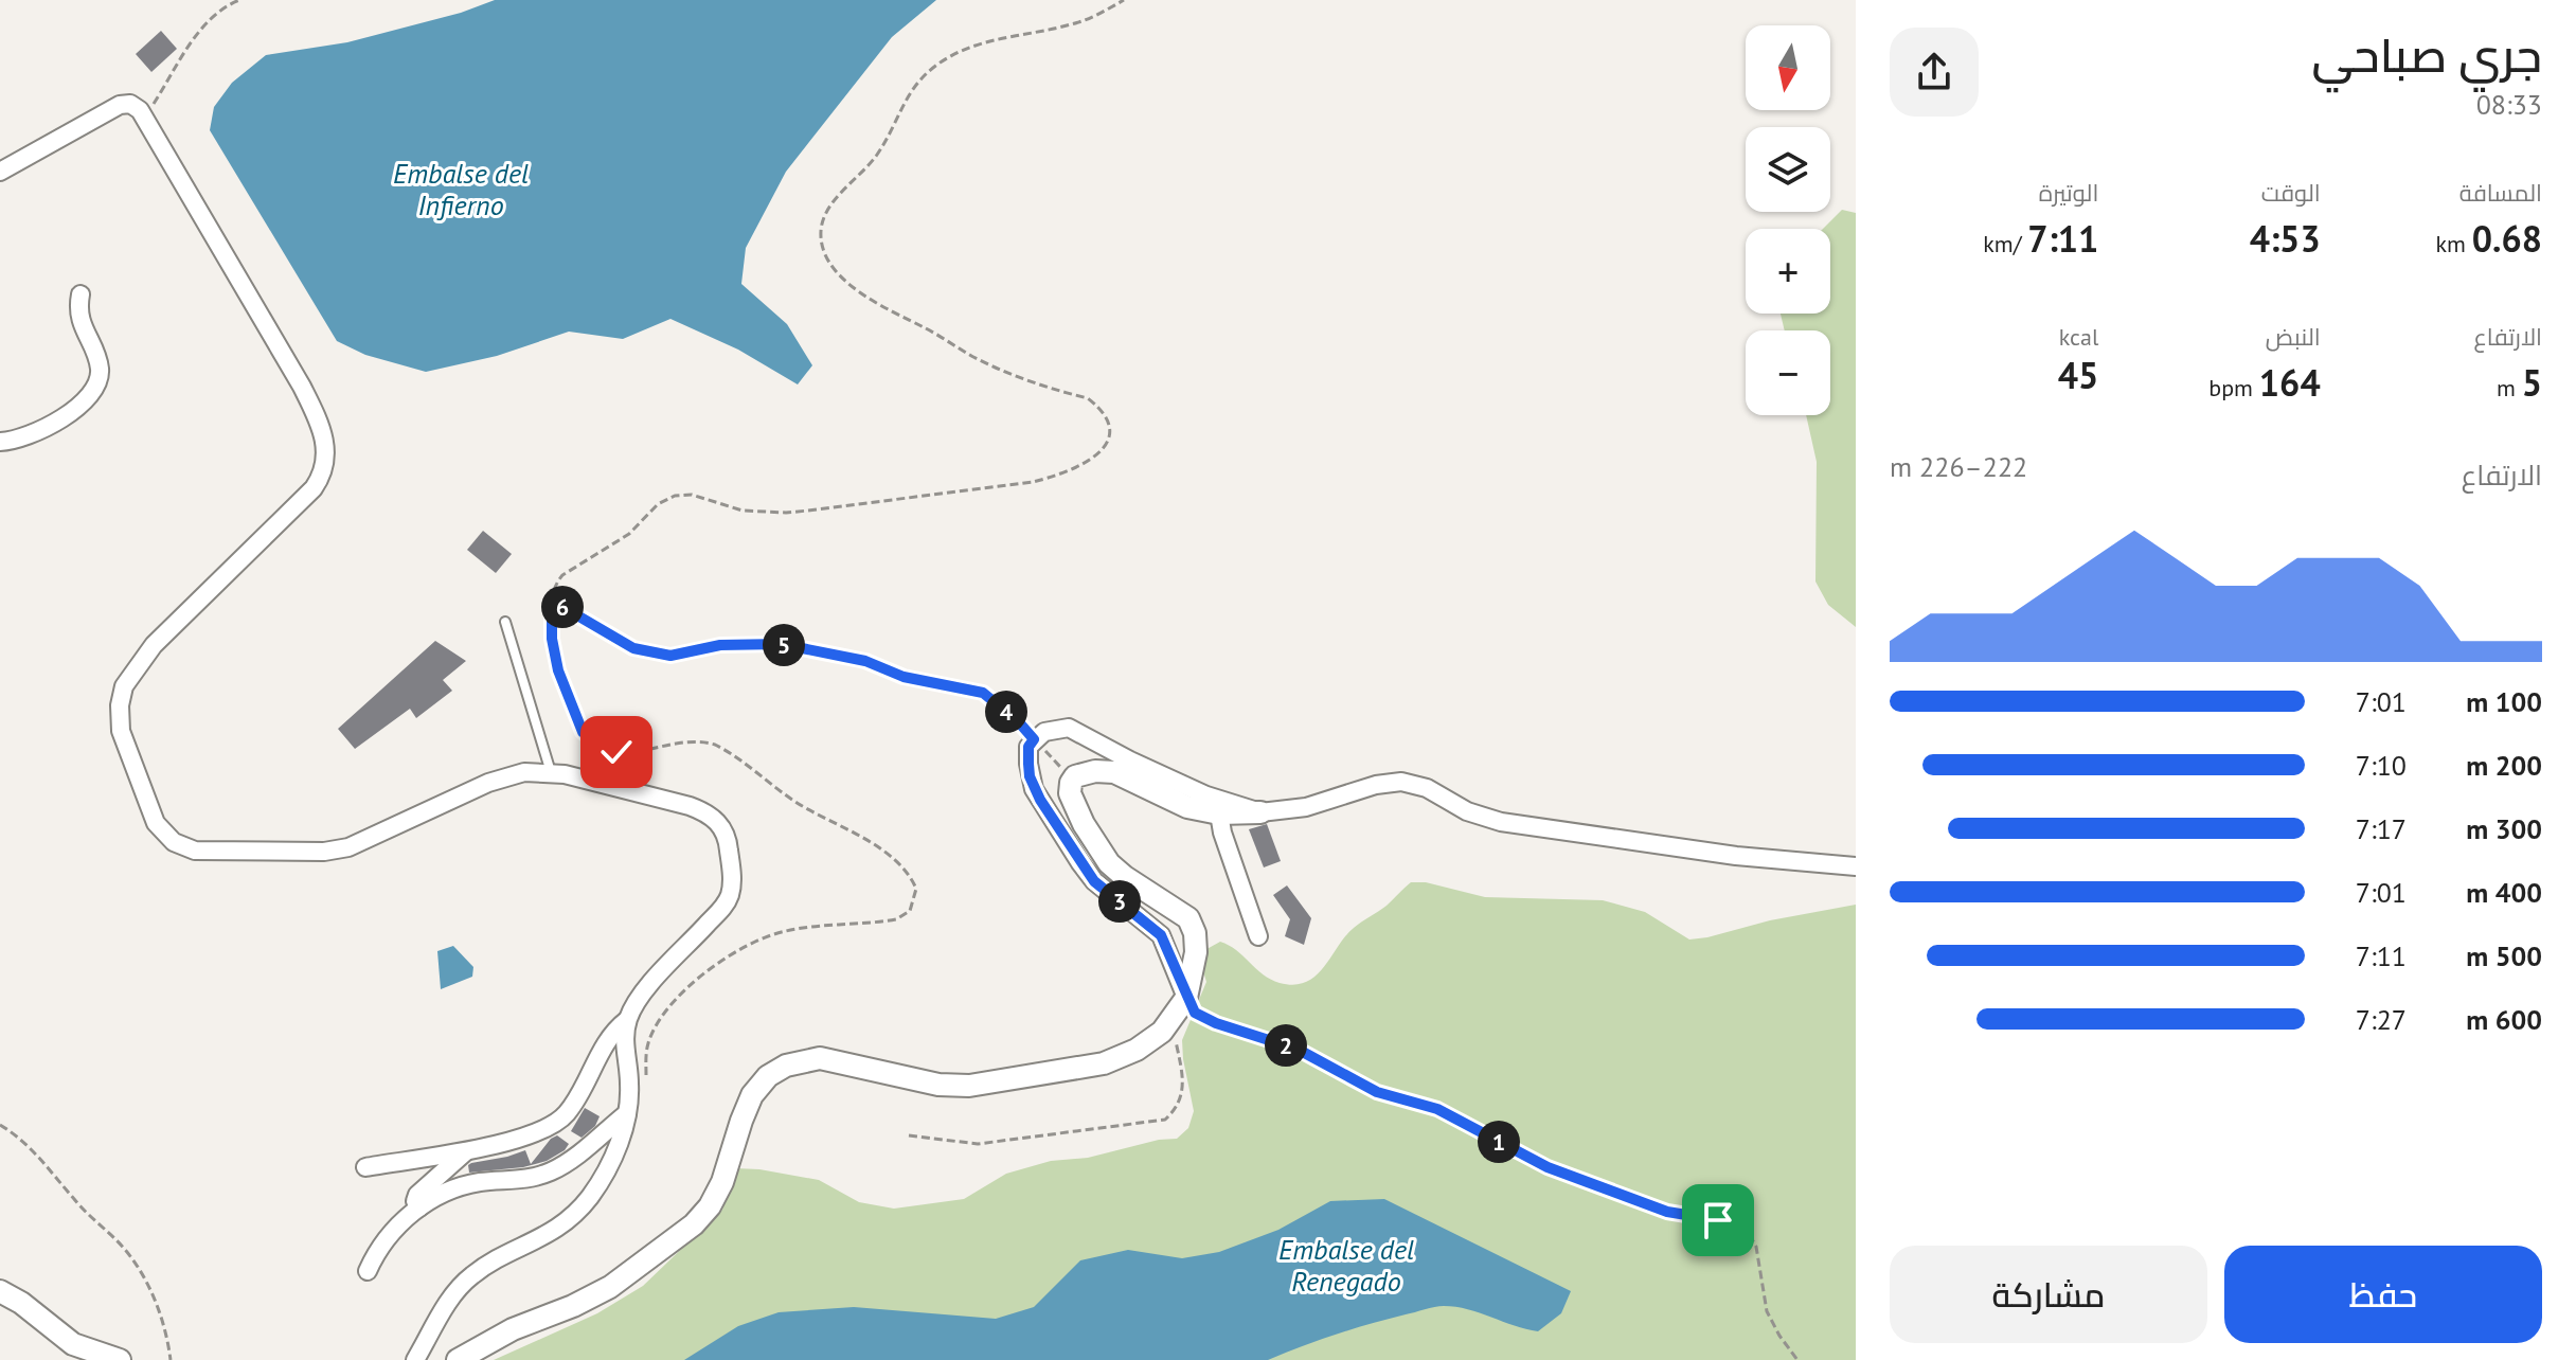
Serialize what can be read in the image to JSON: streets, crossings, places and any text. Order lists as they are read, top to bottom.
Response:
{
  "water": ["Embalse del Infierno", "Embalse del Renegado"],
  "north": "bottom",
  "page": {
    "heading": ["جري صباحي", "08:33"],
    "map_buttons": ["+", "−"],
    "stats": [
      ["المسافة", "0.68 km"],
      ["الوقت", "4:53"],
      ["الوتيرة", "7:11 /km"],
      ["الارتفاع", "5 m"],
      ["النبض", "164 bpm"],
      ["kcal", "45"]
    ],
    "chart": ["الارتفاع", "222–226 m"],
    "pins": [
      "6",
      "5",
      "4",
      "3",
      "2",
      "1"
    ],
    "list": [
      {
        "name": "100 m",
        "note": "7:01"
      },
      {
        "name": "200 m",
        "note": "7:10"
      },
      {
        "name": "300 m",
        "note": "7:17"
      },
      {
        "name": "400 m",
        "note": "7:01"
      },
      {
        "name": "500 m",
        "note": "7:11"
      },
      {
        "name": "600 m",
        "note": "7:27"
      }
    ],
    "buttons": ["حفظ", "مشاركة"]
  }
}
